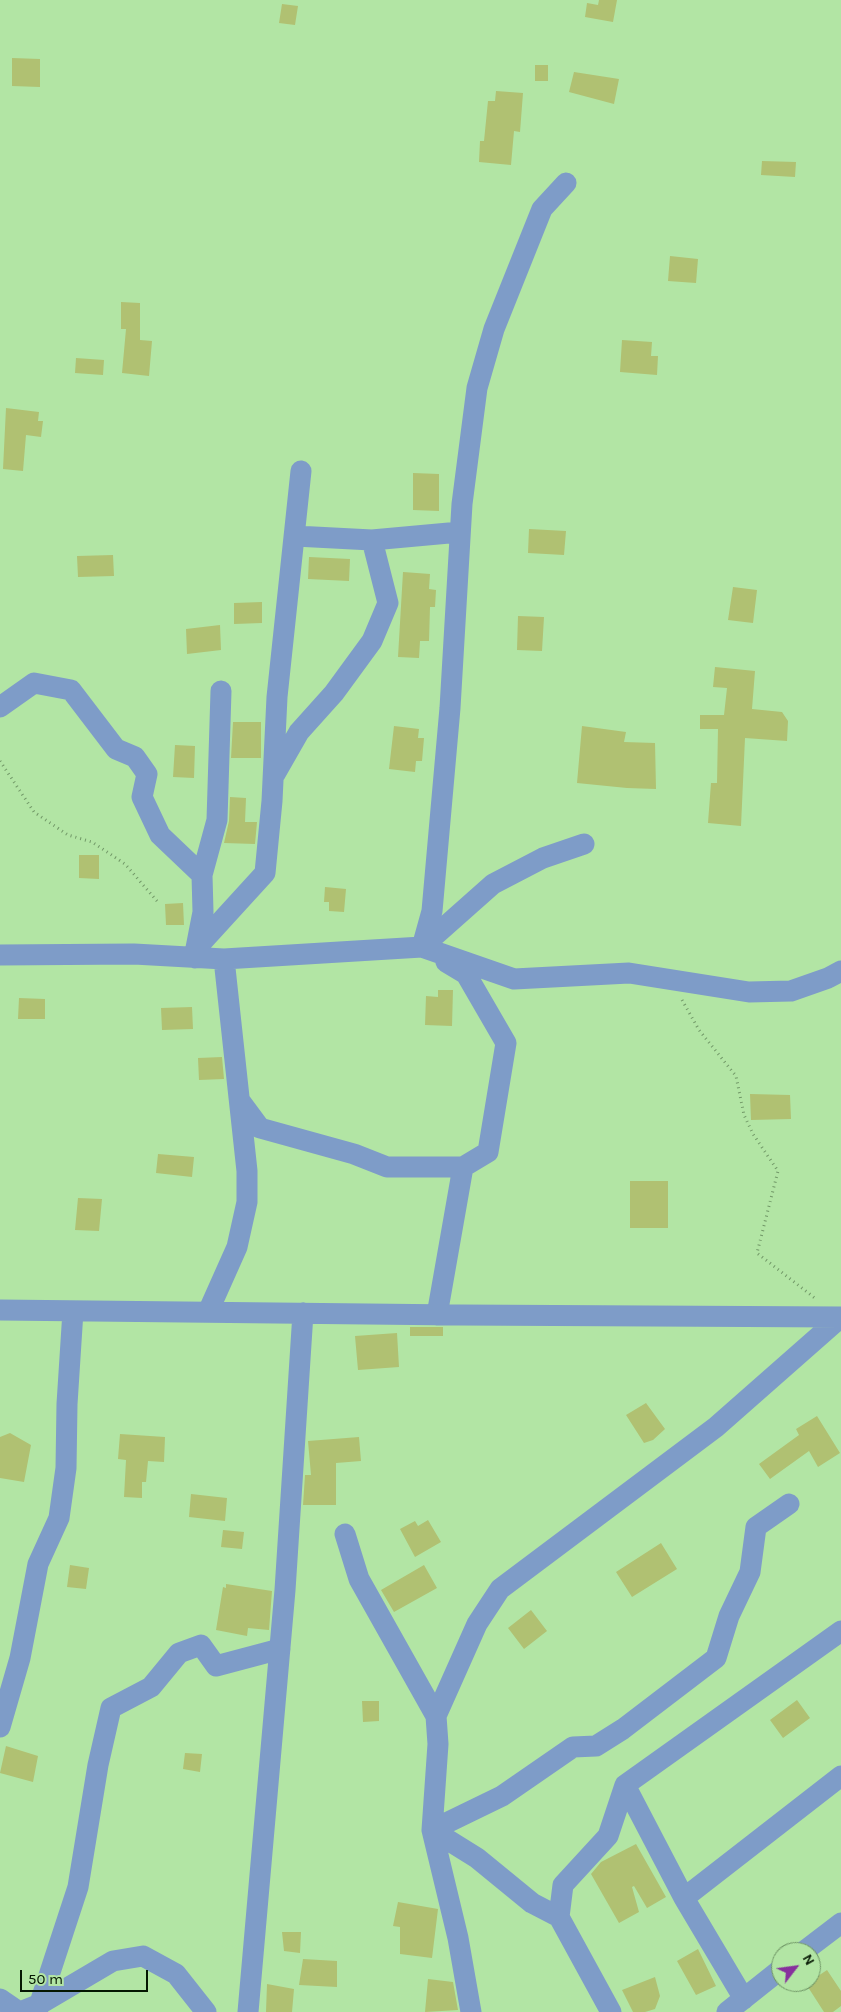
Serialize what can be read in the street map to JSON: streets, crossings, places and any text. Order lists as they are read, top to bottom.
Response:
{
  "scale_bar": "50 m",
  "north": "top right"
}
